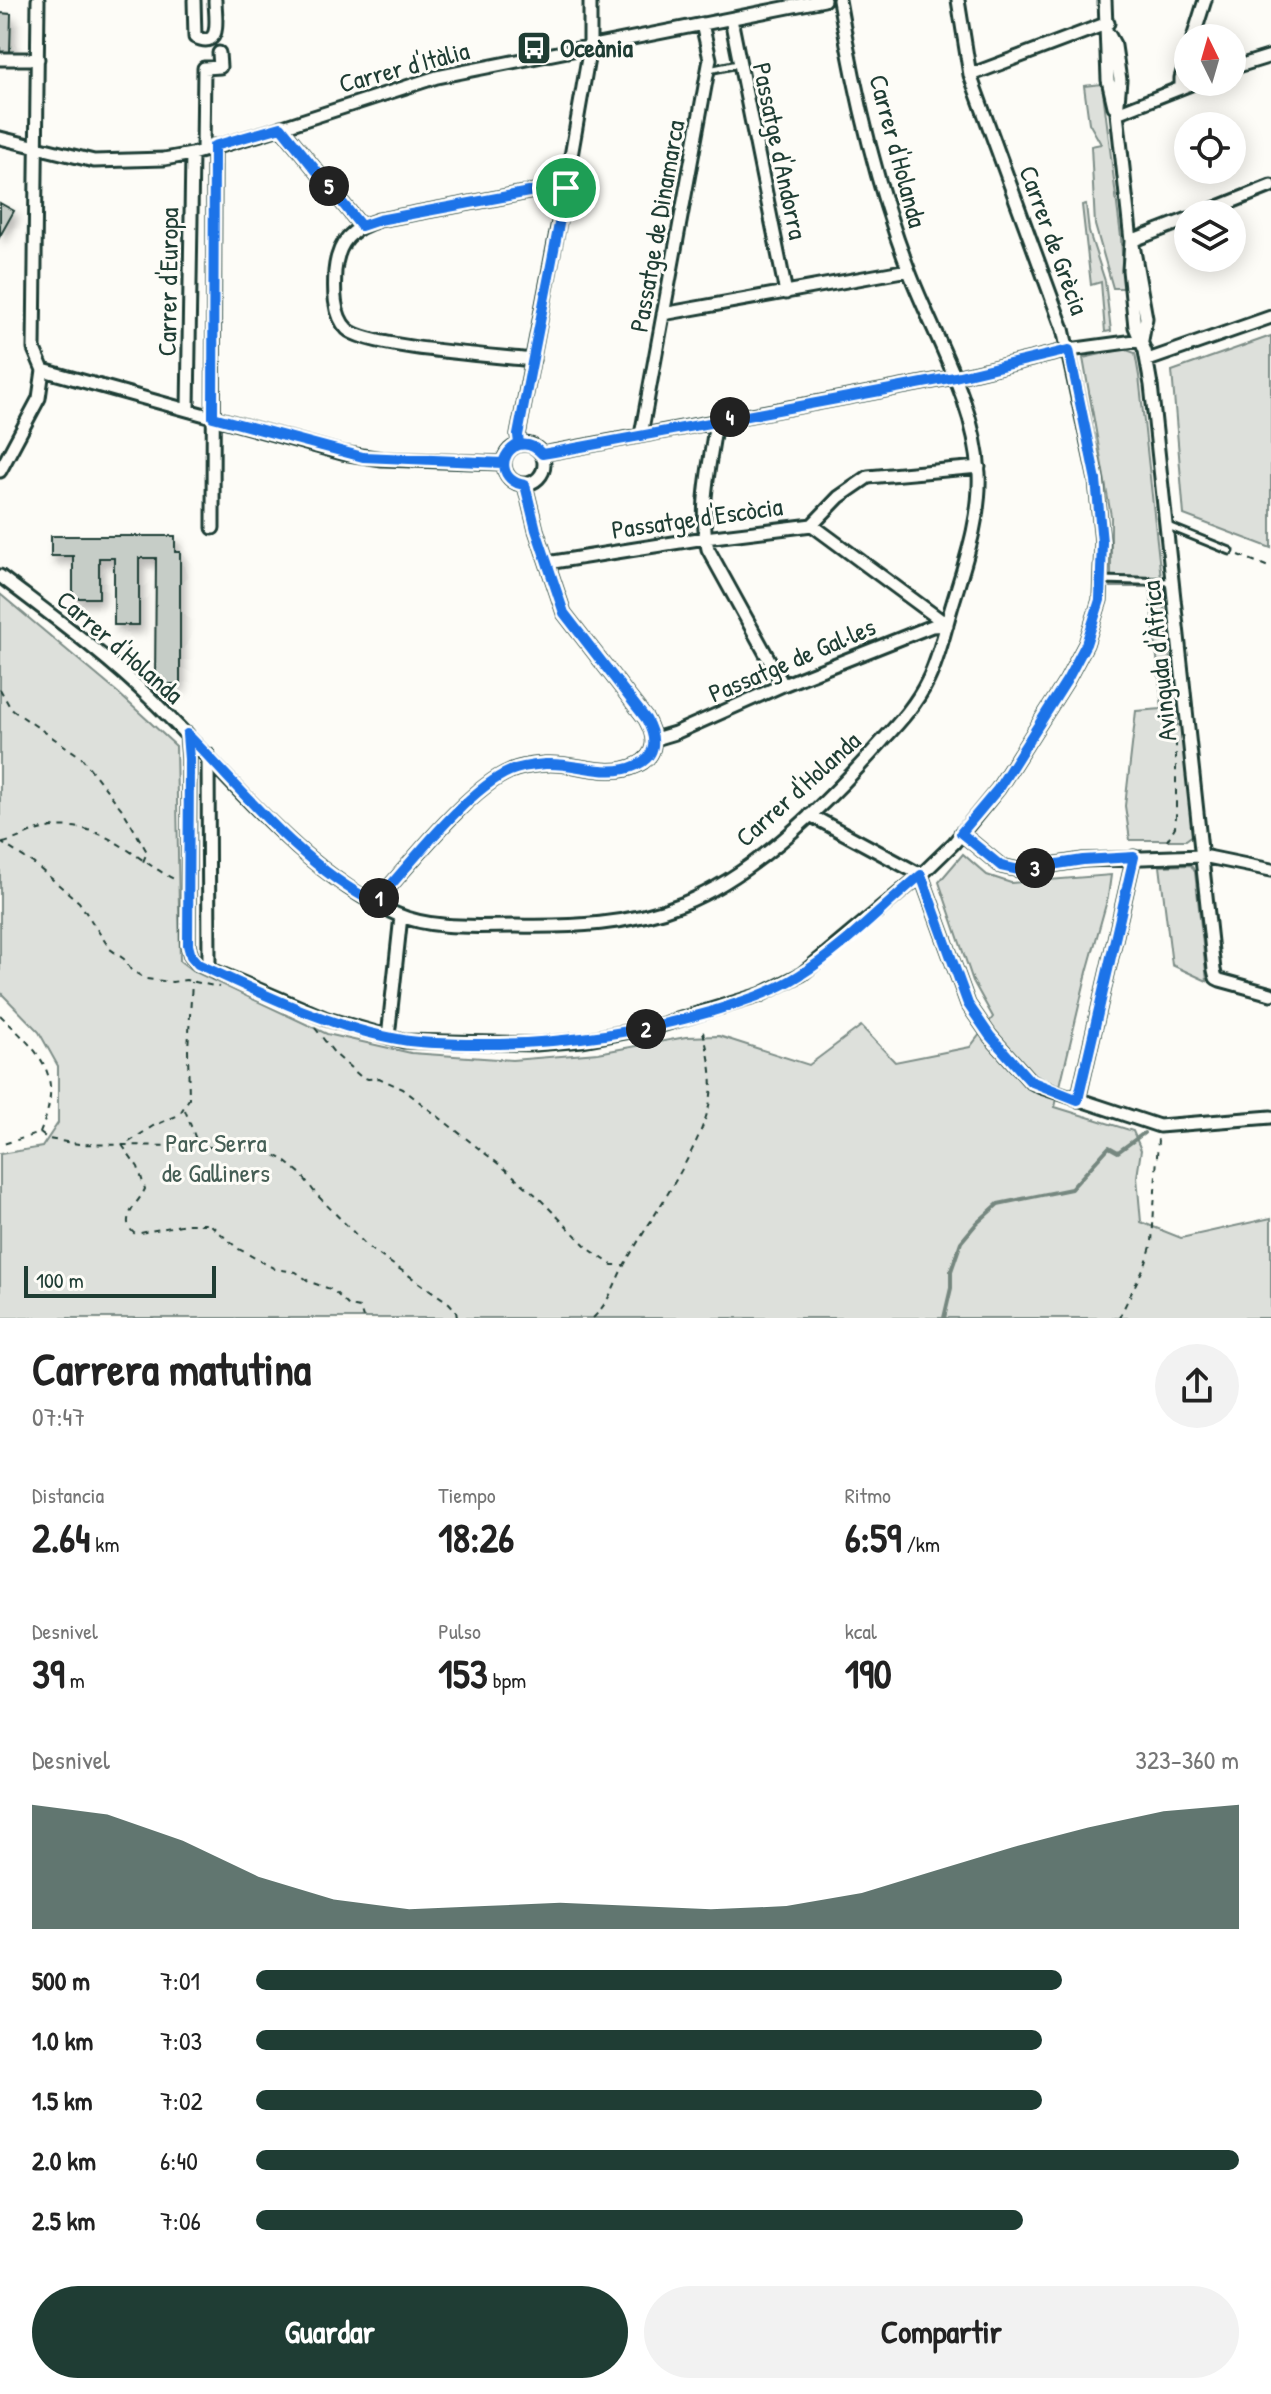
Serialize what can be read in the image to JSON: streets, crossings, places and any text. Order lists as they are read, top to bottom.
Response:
{
  "streets": {
    "street": [
      "Carrer d'Itàlia",
      "Passatge d'Andorra",
      "Carrer d'Holanda",
      "Passatge de Dinamarca",
      "Carrer de Grècia",
      "Carrer d'Europa",
      "Passatge d'Escòcia",
      "Passatge de Gal·les",
      "Avinguda d'Àfrica"
    ]
  },
  "crossings": [
    ["Carrer d'Itàlia", "Passatge d'Andorra"],
    ["Carrer d'Itàlia", "Passatge de Dinamarca"],
    ["Carrer d'Itàlia", "Carrer d'Europa"],
    ["Carrer d'Holanda", "Passatge d'Escòcia"],
    ["Carrer d'Holanda", "Passatge de Gal·les"]
  ],
  "parks": ["Parc Serra de Galliners"],
  "places": {
    "bus stop": ["Oceània"]
  },
  "scale_bar": "100 m",
  "north": "top",
  "page": {
    "pins": [
      "5",
      "4",
      "3",
      "1",
      "2"
    ],
    "scale": "100 m",
    "heading": ["Carrera matutina", "07:47"],
    "stats": [
      ["Distancia", "2.64 km"],
      ["Tiempo", "18:26"],
      ["Ritmo", "6:59 /km"],
      ["Desnivel", "39 m"],
      ["Pulso", "153 bpm"],
      ["kcal", "190"]
    ],
    "chart": ["Desnivel", "323–360 m"],
    "list": [
      {
        "name": "500 m",
        "note": "7:01"
      },
      {
        "name": "1.0 km",
        "note": "7:03"
      },
      {
        "name": "1.5 km",
        "note": "7:02"
      },
      {
        "name": "2.0 km",
        "note": "6:40"
      },
      {
        "name": "2.5 km",
        "note": "7:06"
      }
    ],
    "buttons": ["Guardar", "Compartir"]
  }
}
